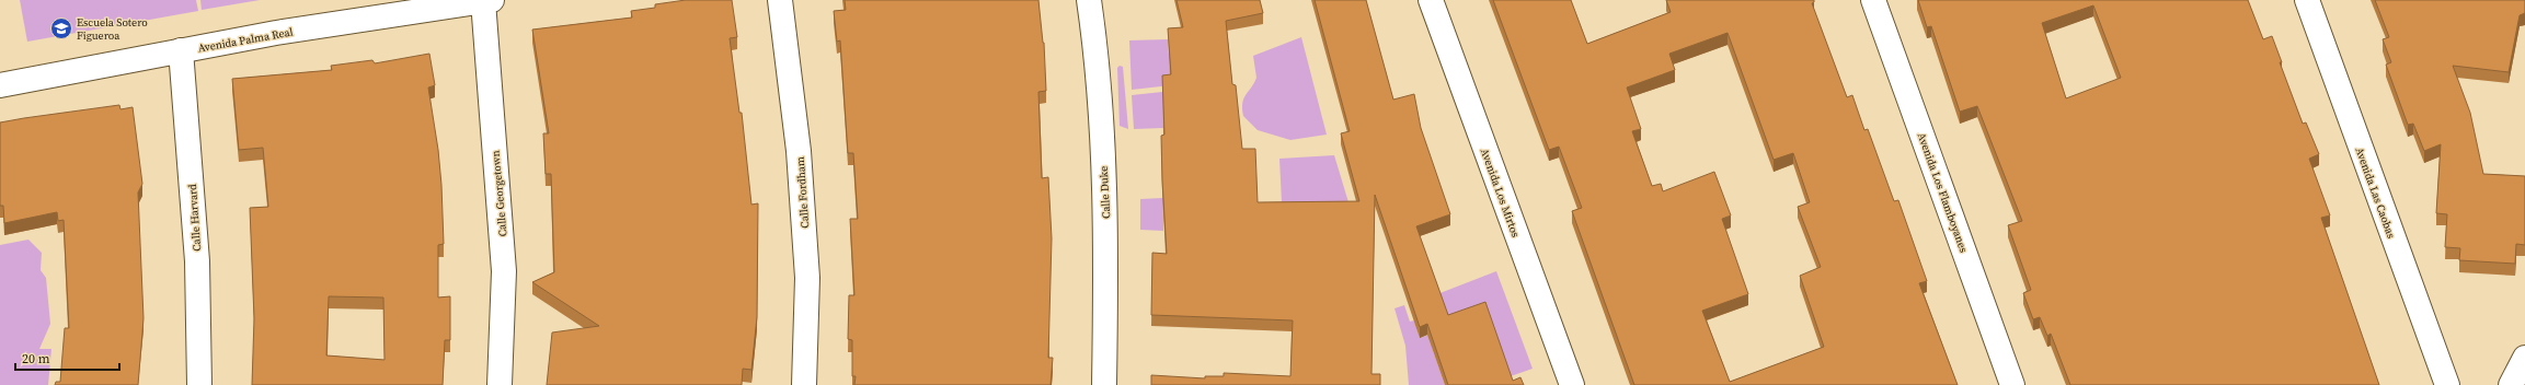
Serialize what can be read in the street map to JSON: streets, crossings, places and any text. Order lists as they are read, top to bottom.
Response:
{
  "streets": {
    "street": [
      "Avenida Palma Real",
      "Calle Fordham",
      "Calle Duke",
      "Avenida Los Mirtos",
      "Avenida Los Flamboyanes",
      "Avenida Las Caobas",
      "Calle Georgetown",
      "Calle Harvard"
    ]
  },
  "crossings": [
    ["Avenida Palma Real", "Calle Georgetown"],
    ["Avenida Palma Real", "Calle Harvard"]
  ],
  "places": {
    "school or university": ["Escuela Sotero Figueroa"]
  },
  "scale_bar": "20 m"
}
